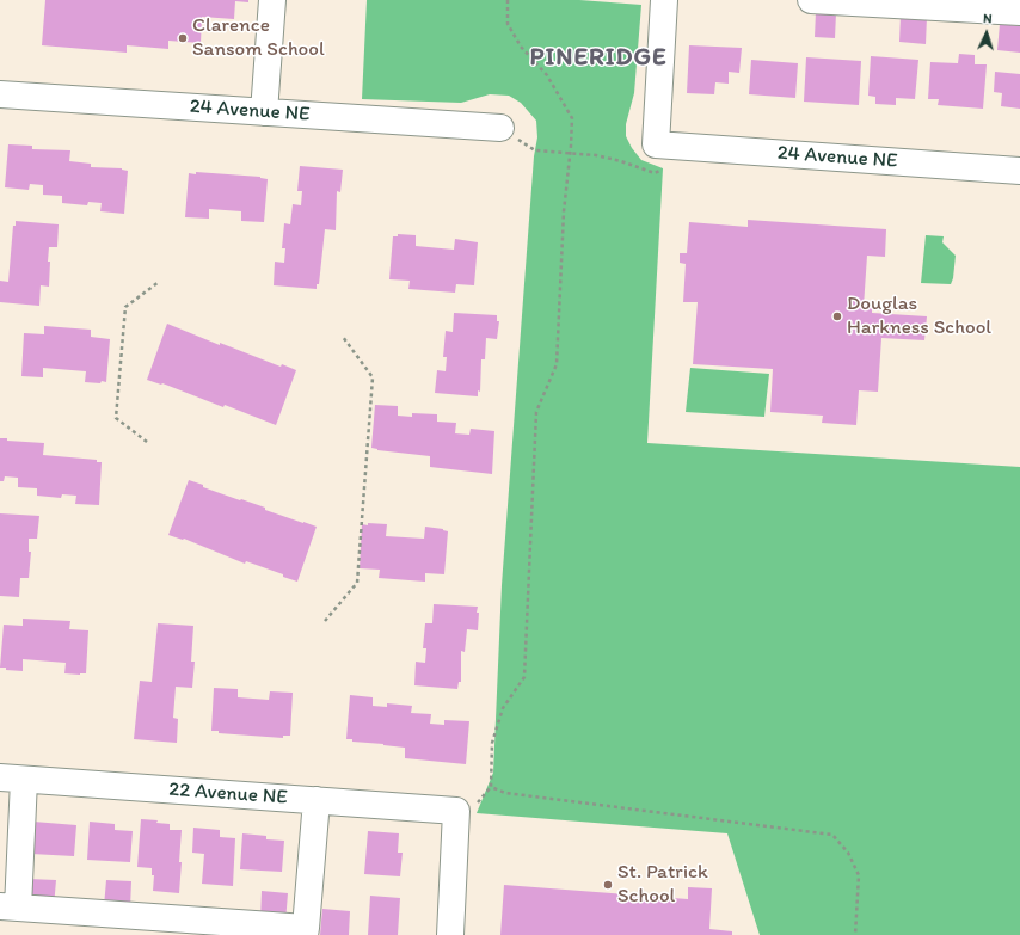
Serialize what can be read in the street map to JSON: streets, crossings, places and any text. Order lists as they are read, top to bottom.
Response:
{
  "streets": {
    "street": ["24 Avenue NE", "22 Avenue NE"]
  },
  "districts": ["PINERIDGE"],
  "places": ["Clarence Sansom School", "Douglas Harkness School", "St. Patrick School"],
  "north": "top"
}
